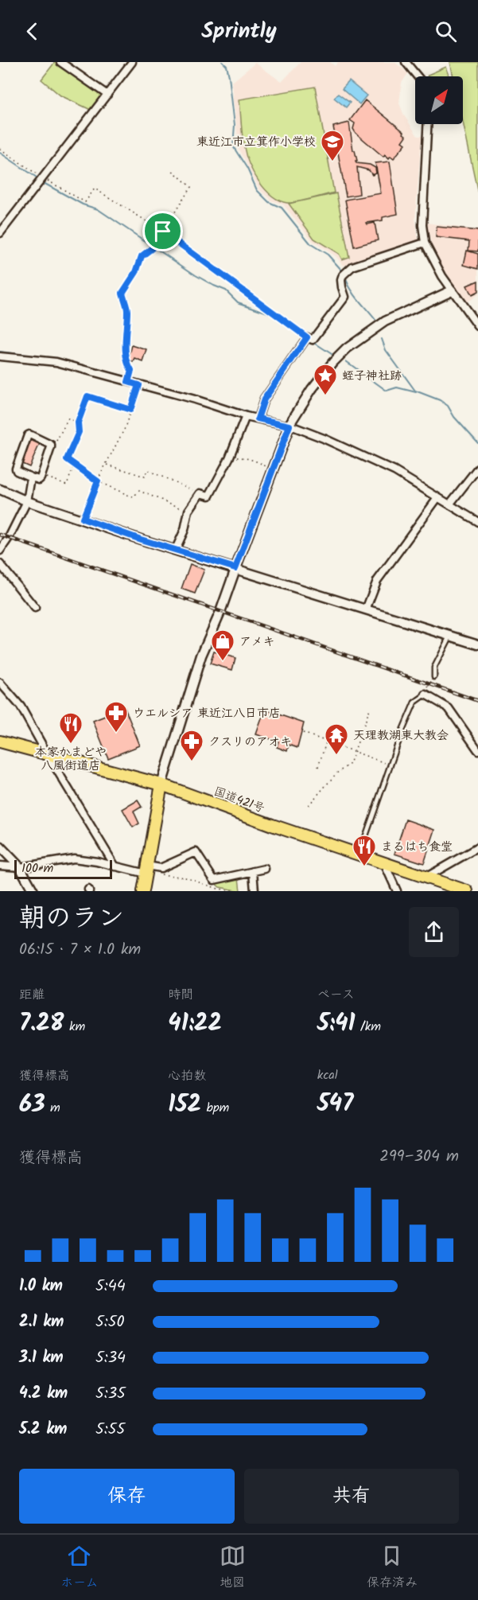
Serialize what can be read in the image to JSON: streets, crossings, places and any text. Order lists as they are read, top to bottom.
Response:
{
  "streets": {
    "main road": ["国道421号"]
  },
  "places": {
    "school or university": ["東近江市立箕作小学校"],
    "place": ["蛭子神社跡"],
    "shop": ["アメキ"],
    "pharmacy": ["ウエルシア 東近江八日市店", "クスリのアオキ"],
    "restaurant": ["本家かまどや 八風街道店", "まるはち食堂"],
    "temple": ["天理教湖東大教会"]
  },
  "scale_bar": "100 m",
  "north": "top right",
  "page": {
    "header": "Sprintly",
    "scale": "100 m",
    "heading": ["朝のラン", "06:15 · 7 × 1.0 km"],
    "stats": [
      ["距離", "7.28 km"],
      ["時間", "41:22"],
      ["ペース", "5:41 /km"],
      ["獲得標高", "63 m"],
      ["心拍数", "152 bpm"],
      ["kcal", "547"]
    ],
    "chart": ["獲得標高", "299–304 m"],
    "list": [
      {
        "name": "1.0 km",
        "note": "5:44"
      },
      {
        "name": "2.1 km",
        "note": "5:50"
      },
      {
        "name": "3.1 km",
        "note": "5:34"
      },
      {
        "name": "4.2 km",
        "note": "5:35"
      },
      {
        "name": "5.2 km",
        "note": "5:55"
      }
    ],
    "buttons": ["保存", "共有"],
    "tabs": ["ホーム", "地図", "保存済み"]
  }
}
